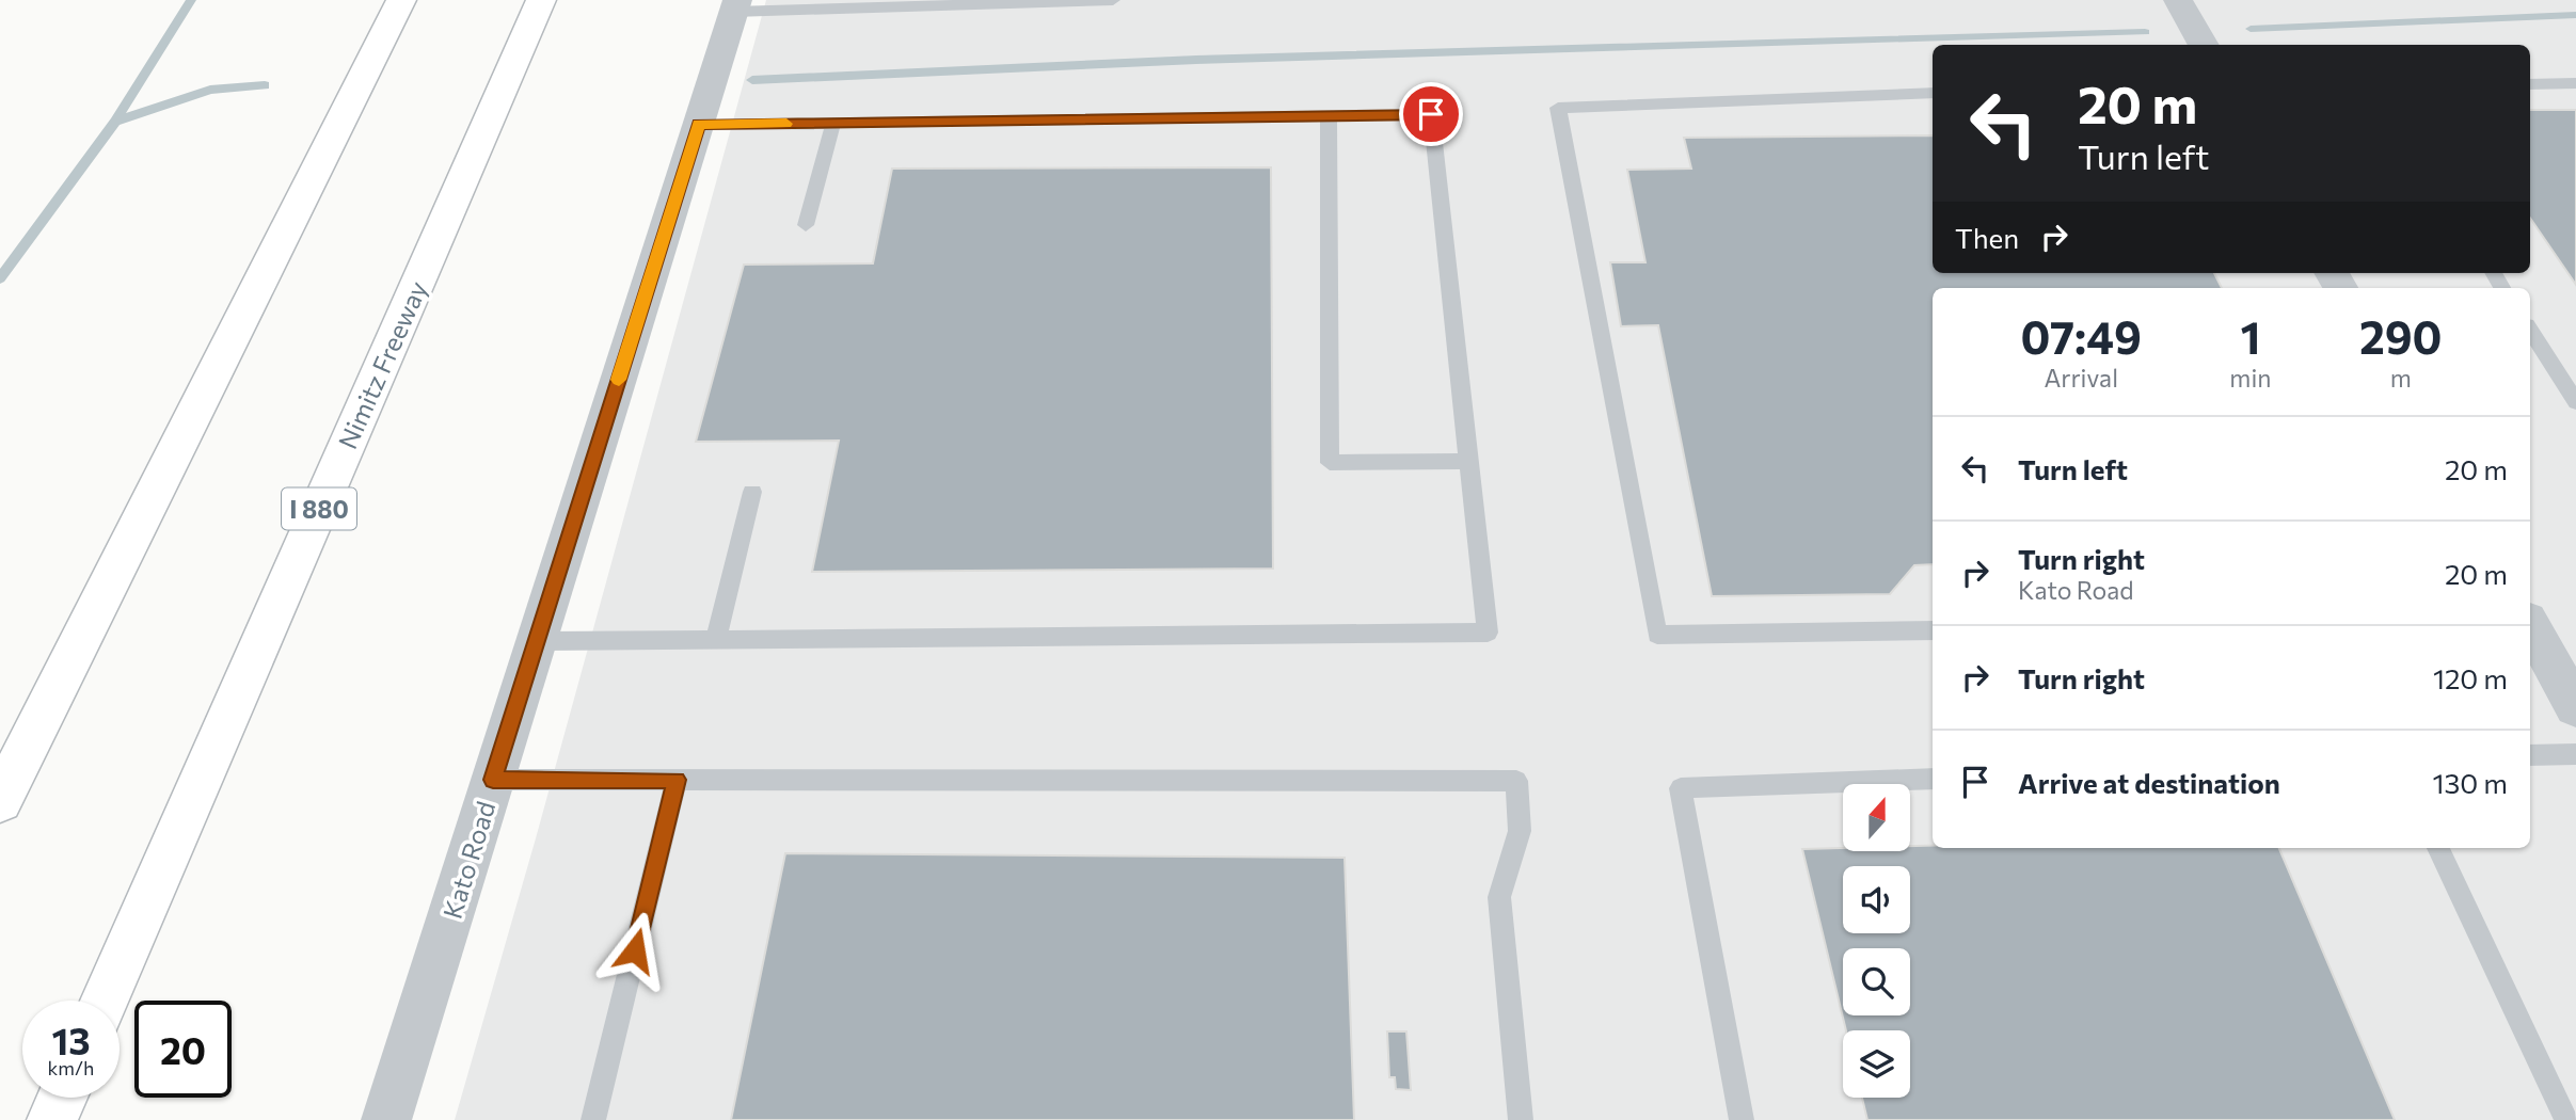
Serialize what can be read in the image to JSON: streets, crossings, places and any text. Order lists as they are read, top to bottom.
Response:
{
  "streets": {
    "highway": ["Nimitz Freeway", "I 880"],
    "street": ["Kato Road"]
  },
  "north": "top",
  "page": {
    "turn": ["20 m", "Turn left"],
    "then": "Then",
    "eta": [
      "07:49",
      "Arrival",
      "1",
      "min",
      "290",
      "m"
    ],
    "list": [
      {
        "name": "Turn left",
        "value": "20 m"
      },
      {
        "name": "Turn right",
        "note": "Kato Road",
        "value": "20 m"
      },
      {
        "name": "Turn right",
        "value": "120 m"
      },
      {
        "name": "Arrive at destination",
        "value": "130 m"
      }
    ],
    "speed": "13 km/h",
    "limit": "20"
  }
}
